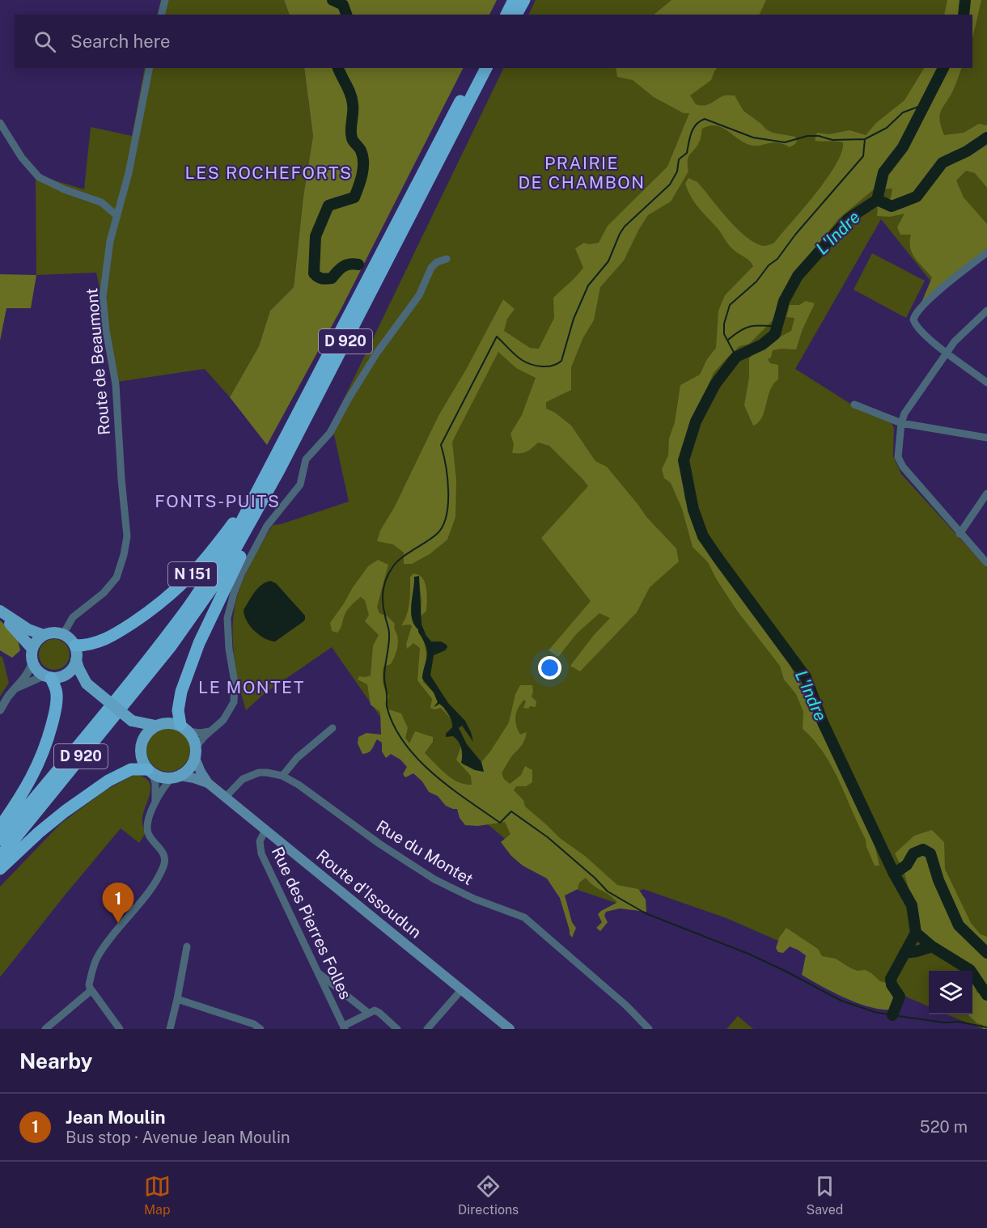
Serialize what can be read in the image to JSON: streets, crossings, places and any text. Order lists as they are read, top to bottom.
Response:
{
  "streets": {
    "highway": ["D 920", "N 151"],
    "main road": ["Route d'Issoudun"],
    "street": ["Route de Beaumont", "Rue du Montet", "Rue des Pierres Folles"]
  },
  "crossings": [
    ["D 920", "Route de Beaumont"],
    ["D 920", "N 151"],
    ["D 920", "Route d'Issoudun"],
    ["Route de Beaumont", "N 151"],
    ["Rue du Montet", "Route d'Issoudun"],
    ["Route d'Issoudun", "Rue des Pierres Folles"]
  ],
  "districts": [
    "PRAIRIE DE CHAMBON",
    "LES ROCHEFORTS",
    "FONTS-PUITS",
    "LE MONTET"
  ],
  "water": ["L'Indre"],
  "page": {
    "search": "Search here",
    "pins": "1",
    "heading": "Nearby",
    "list": [
      {
        "mark": "1",
        "name": "Jean Moulin",
        "note": "Bus stop · Avenue Jean Moulin",
        "value": "520 m"
      }
    ],
    "nav": ["Map", "Directions", "Saved"]
  }
}
